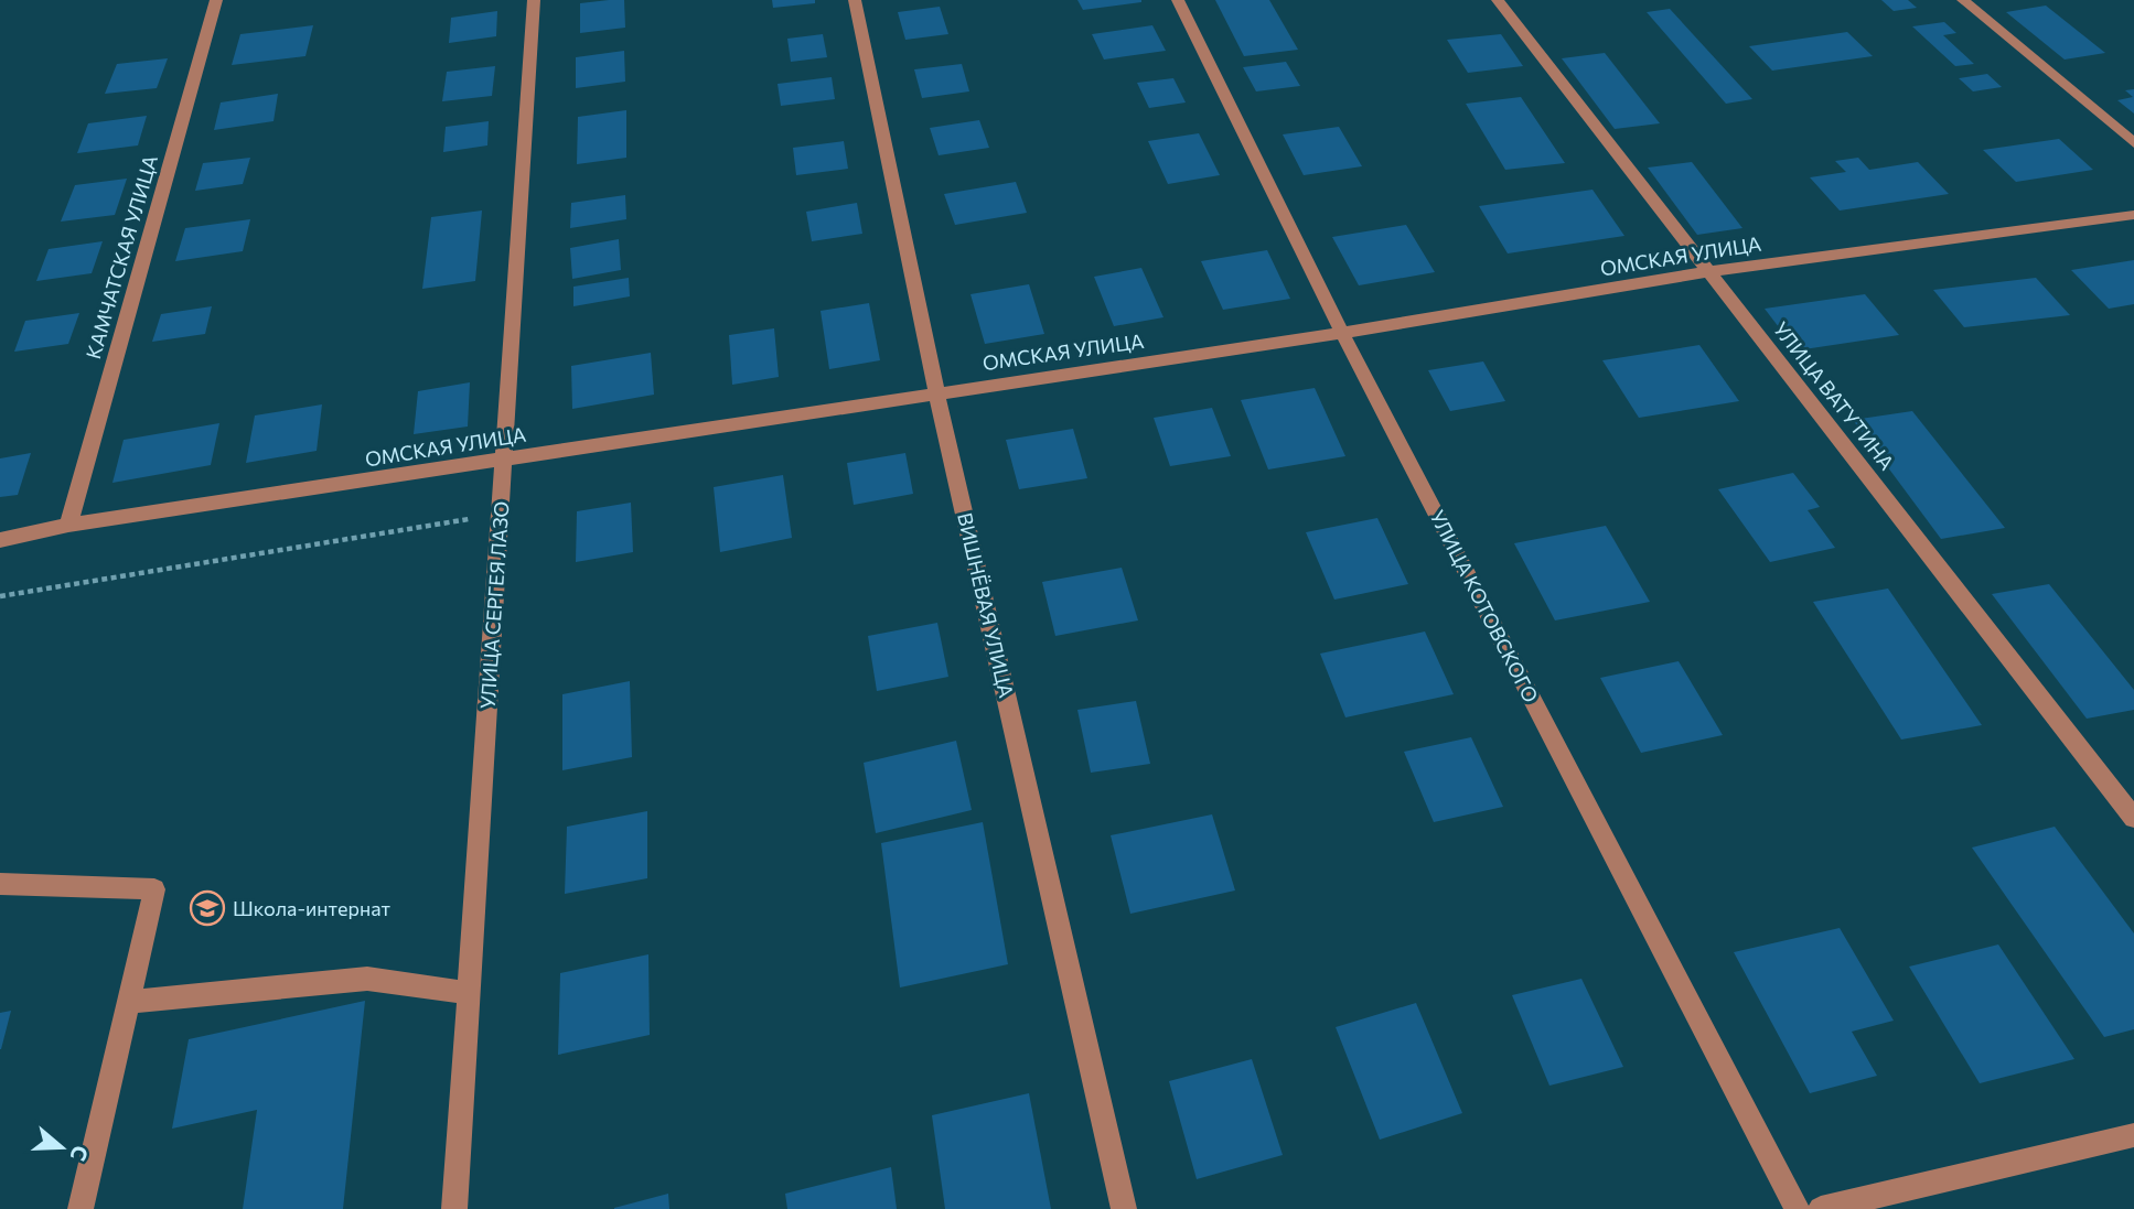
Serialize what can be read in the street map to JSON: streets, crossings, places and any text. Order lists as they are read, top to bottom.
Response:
{
  "streets": {
    "street": [
      "ОМСКАЯ УЛИЦА",
      "КАМЧАТСКАЯ УЛИЦА",
      "УЛИЦА ВАТУТИНА",
      "УЛИЦА СЕРГЕЯ ЛАЗО",
      "ВИШНЁВАЯ УЛИЦА",
      "УЛИЦА КОТОВСКОГО"
    ]
  },
  "crossings": [
    ["ОМСКАЯ УЛИЦА", "КАМЧАТСКАЯ УЛИЦА"],
    ["ОМСКАЯ УЛИЦА", "УЛИЦА ВАТУТИНА"],
    ["ОМСКАЯ УЛИЦА", "УЛИЦА СЕРГЕЯ ЛАЗО"],
    ["ОМСКАЯ УЛИЦА", "ВИШНЁВАЯ УЛИЦА"],
    ["ОМСКАЯ УЛИЦА", "УЛИЦА КОТОВСКОГО"]
  ],
  "places": {
    "school or university": ["Школа-интернат"]
  },
  "north": "right"
}
